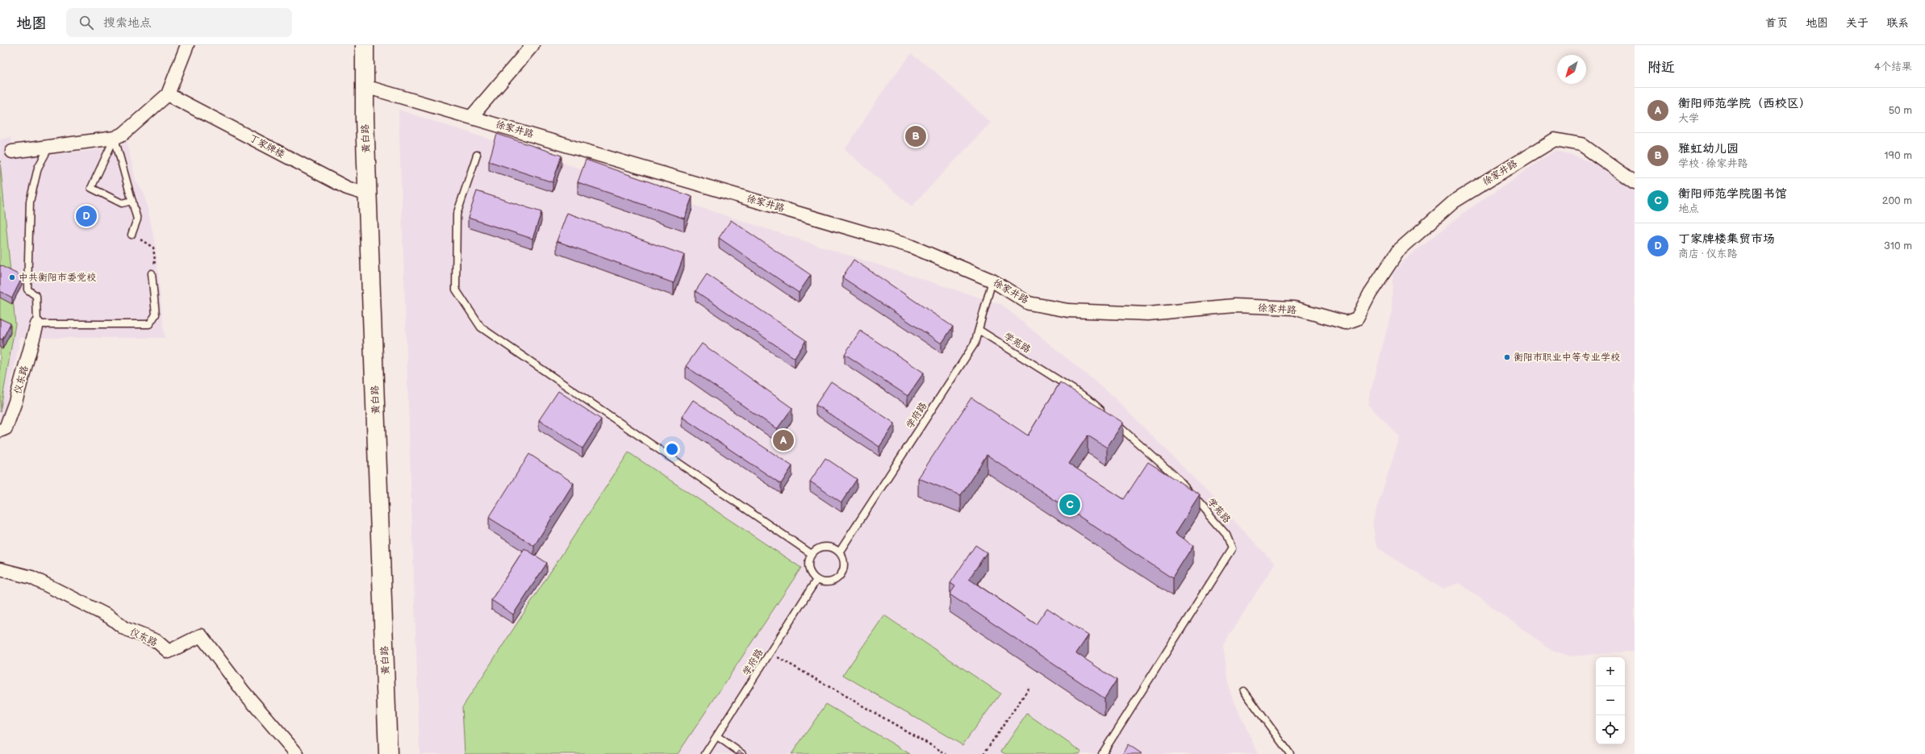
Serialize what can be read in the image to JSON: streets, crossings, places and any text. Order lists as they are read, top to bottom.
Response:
{
  "streets": {
    "main road": ["黄白路"],
    "street": ["徐家井路", "丁家牌楼", "仪东路"],
    "lane": ["学苑路", "学府路"]
  },
  "crossings": [
    ["徐家井路", "黄白路"],
    ["徐家井路", "学府路"],
    ["黄白路", "丁家牌楼"],
    ["学苑路", "学府路"]
  ],
  "places": ["中共衡阳市委党校", "衡阳市职业中等专业学校"],
  "north": "bottom left",
  "page": {
    "header": "地图",
    "search": "搜索地点",
    "nav": [
      "首页",
      "地图",
      "关于",
      "联系"
    ],
    "heading": ["附近", "4个结果"],
    "list": [
      {
        "mark": "A",
        "name": "衡阳师范学院（西校区）",
        "note": "大学",
        "value": "50 m"
      },
      {
        "mark": "B",
        "name": "雅虹幼儿园",
        "note": "学校 · 徐家井路",
        "value": "190 m"
      },
      {
        "mark": "C",
        "name": "衡阳师范学院图书馆",
        "note": "地点",
        "value": "200 m"
      },
      {
        "mark": "D",
        "name": "丁家牌楼集贸市场",
        "note": "商店 · 仪东路",
        "value": "310 m"
      }
    ],
    "pins": [
      "B",
      "D",
      "A",
      "C"
    ],
    "map_buttons": ["+", "−"]
  }
}
